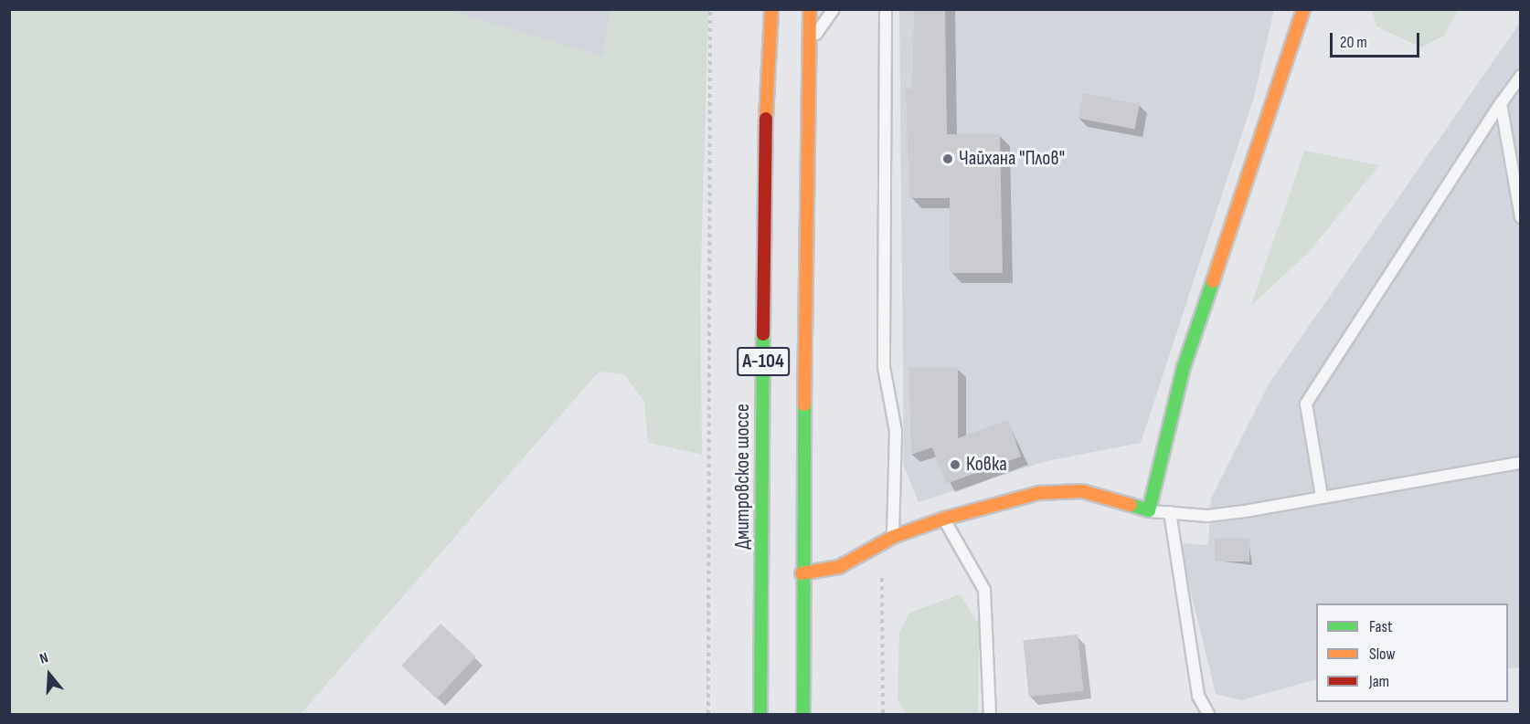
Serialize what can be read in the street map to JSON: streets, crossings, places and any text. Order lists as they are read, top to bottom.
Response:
{
  "streets": {
    "main road": ["А-104", "Дмитровское шоссе"]
  },
  "places": ["Чайхана \"Плов\"", "Ковка"],
  "legend": ["Fast", "Slow", "Jam"],
  "scale_bar": "20 m",
  "north": "top"
}
